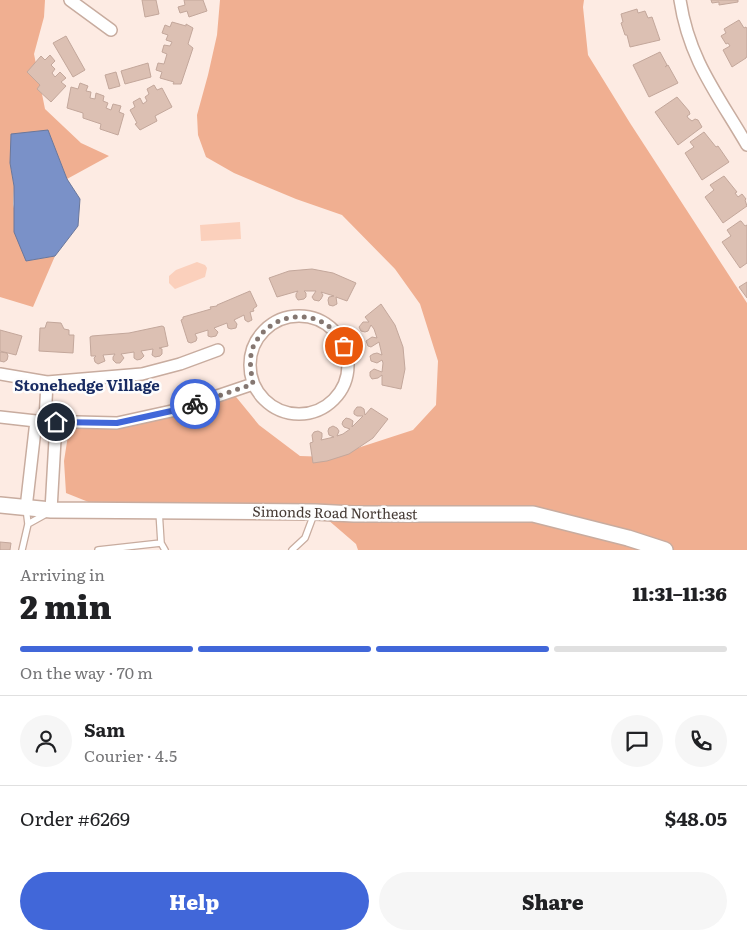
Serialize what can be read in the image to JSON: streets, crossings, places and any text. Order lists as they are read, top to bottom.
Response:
{
  "streets": {
    "main road": ["Simonds Road Northeast"]
  },
  "districts": ["Stonehedge Village"],
  "page": {
    "heading": ["2 min", "Arriving in", "11:31–11:36"],
    "panel": [
      "Sam",
      "Courier · 4.5",
      "Order #6269",
      "$48.05"
    ],
    "bar": "On the way · 70 m",
    "buttons": ["Help", "Share"]
  }
}
